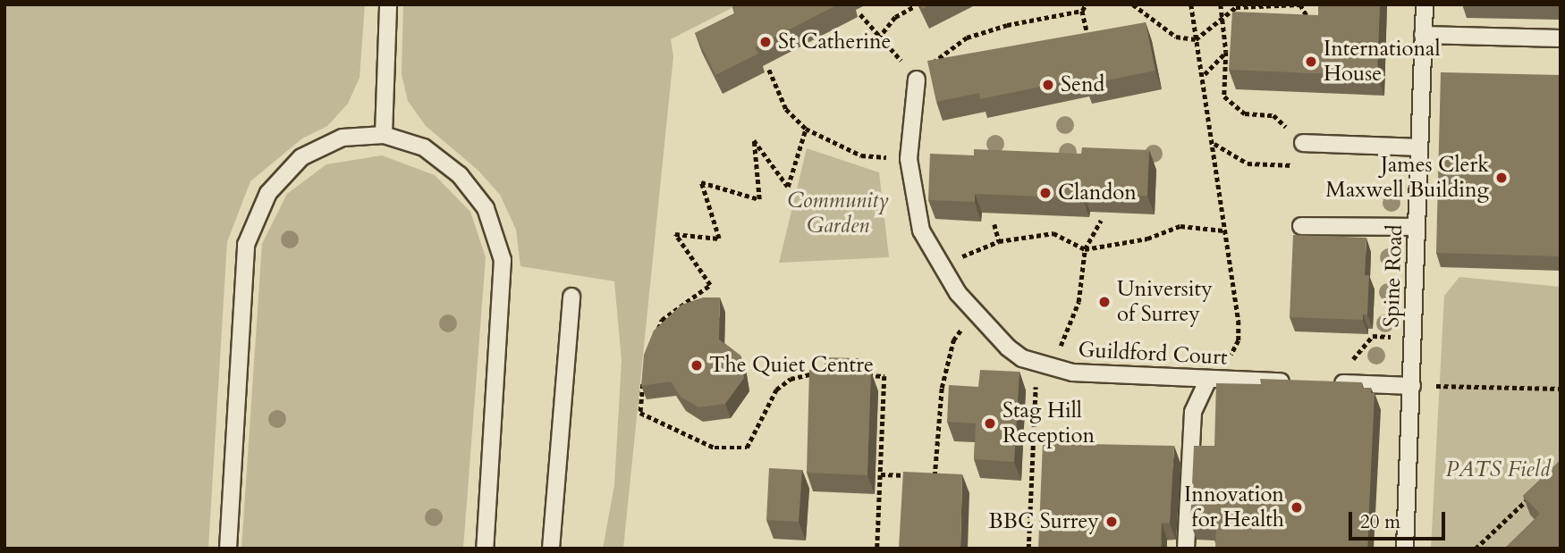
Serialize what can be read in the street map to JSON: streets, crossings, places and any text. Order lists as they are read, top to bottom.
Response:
{
  "streets": {
    "lane": ["Spine Road", "Guildford Court"]
  },
  "parks": ["Community Garden", "PATS Field"],
  "places": [
    "St Catherine",
    "International House",
    "Send",
    "James Clerk Maxwell Building",
    "Clandon",
    "University of Surrey",
    "The Quiet Centre",
    "Stag Hill Reception",
    "Innovation for Health",
    "BBC Surrey"
  ],
  "scale_bar": "20 m"
}
